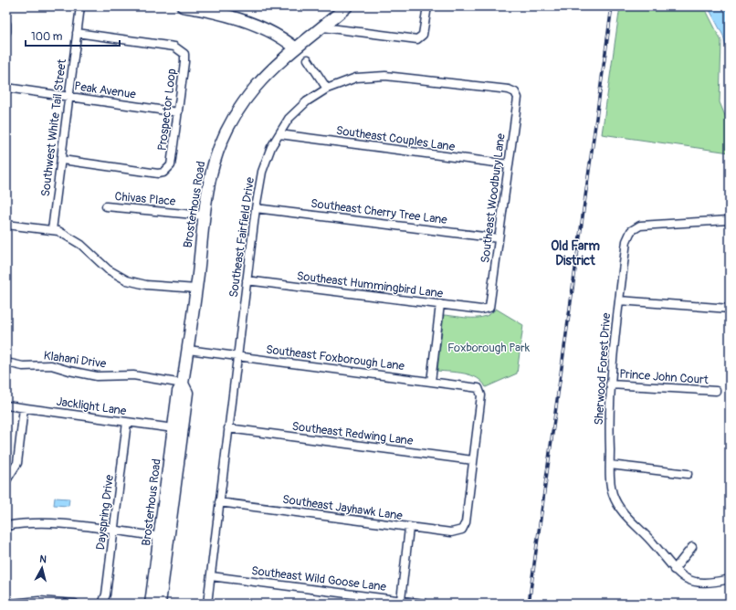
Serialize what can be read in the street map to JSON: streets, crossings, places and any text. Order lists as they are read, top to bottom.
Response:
{
  "streets": {
    "street": [
      "Peak Avenue",
      "Prospector Loop",
      "Southwest White Tail Street",
      "Southeast Couples Lane",
      "Southeast Woodbury Lane",
      "Chivas Place",
      "Brosterhous Road",
      "Southeast Cherry Tree Lane",
      "Southeast Fairfield Drive",
      "Southeast Hummingbird Lane",
      "Southeast Foxborough Lane",
      "Klahani Drive",
      "Sherwood Forest Drive",
      "Prince John Court",
      "Jacklight Lane",
      "Southeast Redwing Lane",
      "Southeast Jayhawk Lane",
      "Dayspring Drive",
      "Southeast Wild Goose Lane"
    ]
  },
  "crossings": [
    ["Peak Avenue", "Prospector Loop"],
    ["Peak Avenue", "Southwest White Tail Street"],
    ["Prospector Loop", "Southwest White Tail Street"],
    ["Southeast Couples Lane", "Southeast Woodbury Lane"],
    ["Southeast Couples Lane", "Southeast Fairfield Drive"],
    ["Southeast Woodbury Lane", "Southeast Cherry Tree Lane"],
    ["Southeast Woodbury Lane", "Southeast Fairfield Drive"],
    ["Southeast Woodbury Lane", "Southeast Hummingbird Lane"],
    ["Chivas Place", "Brosterhous Road"],
    ["Brosterhous Road", "Southeast Foxborough Lane"],
    ["Brosterhous Road", "Klahani Drive"],
    ["Brosterhous Road", "Jacklight Lane"],
    ["Southeast Cherry Tree Lane", "Southeast Fairfield Drive"],
    ["Southeast Fairfield Drive", "Southeast Hummingbird Lane"],
    ["Southeast Fairfield Drive", "Southeast Foxborough Lane"],
    ["Southeast Fairfield Drive", "Southeast Redwing Lane"],
    ["Southeast Fairfield Drive", "Southeast Jayhawk Lane"],
    ["Southeast Fairfield Drive", "Southeast Wild Goose Lane"],
    ["Southeast Foxborough Lane", "Southeast Redwing Lane"],
    ["Southeast Foxborough Lane", "Southeast Jayhawk Lane"],
    ["Sherwood Forest Drive", "Prince John Court"],
    ["Jacklight Lane", "Dayspring Drive"],
    ["Southeast Redwing Lane", "Southeast Jayhawk Lane"]
  ],
  "districts": ["Old Farm District"],
  "parks": ["Foxborough Park"],
  "scale_bar": "100 m",
  "north": "top"
}
